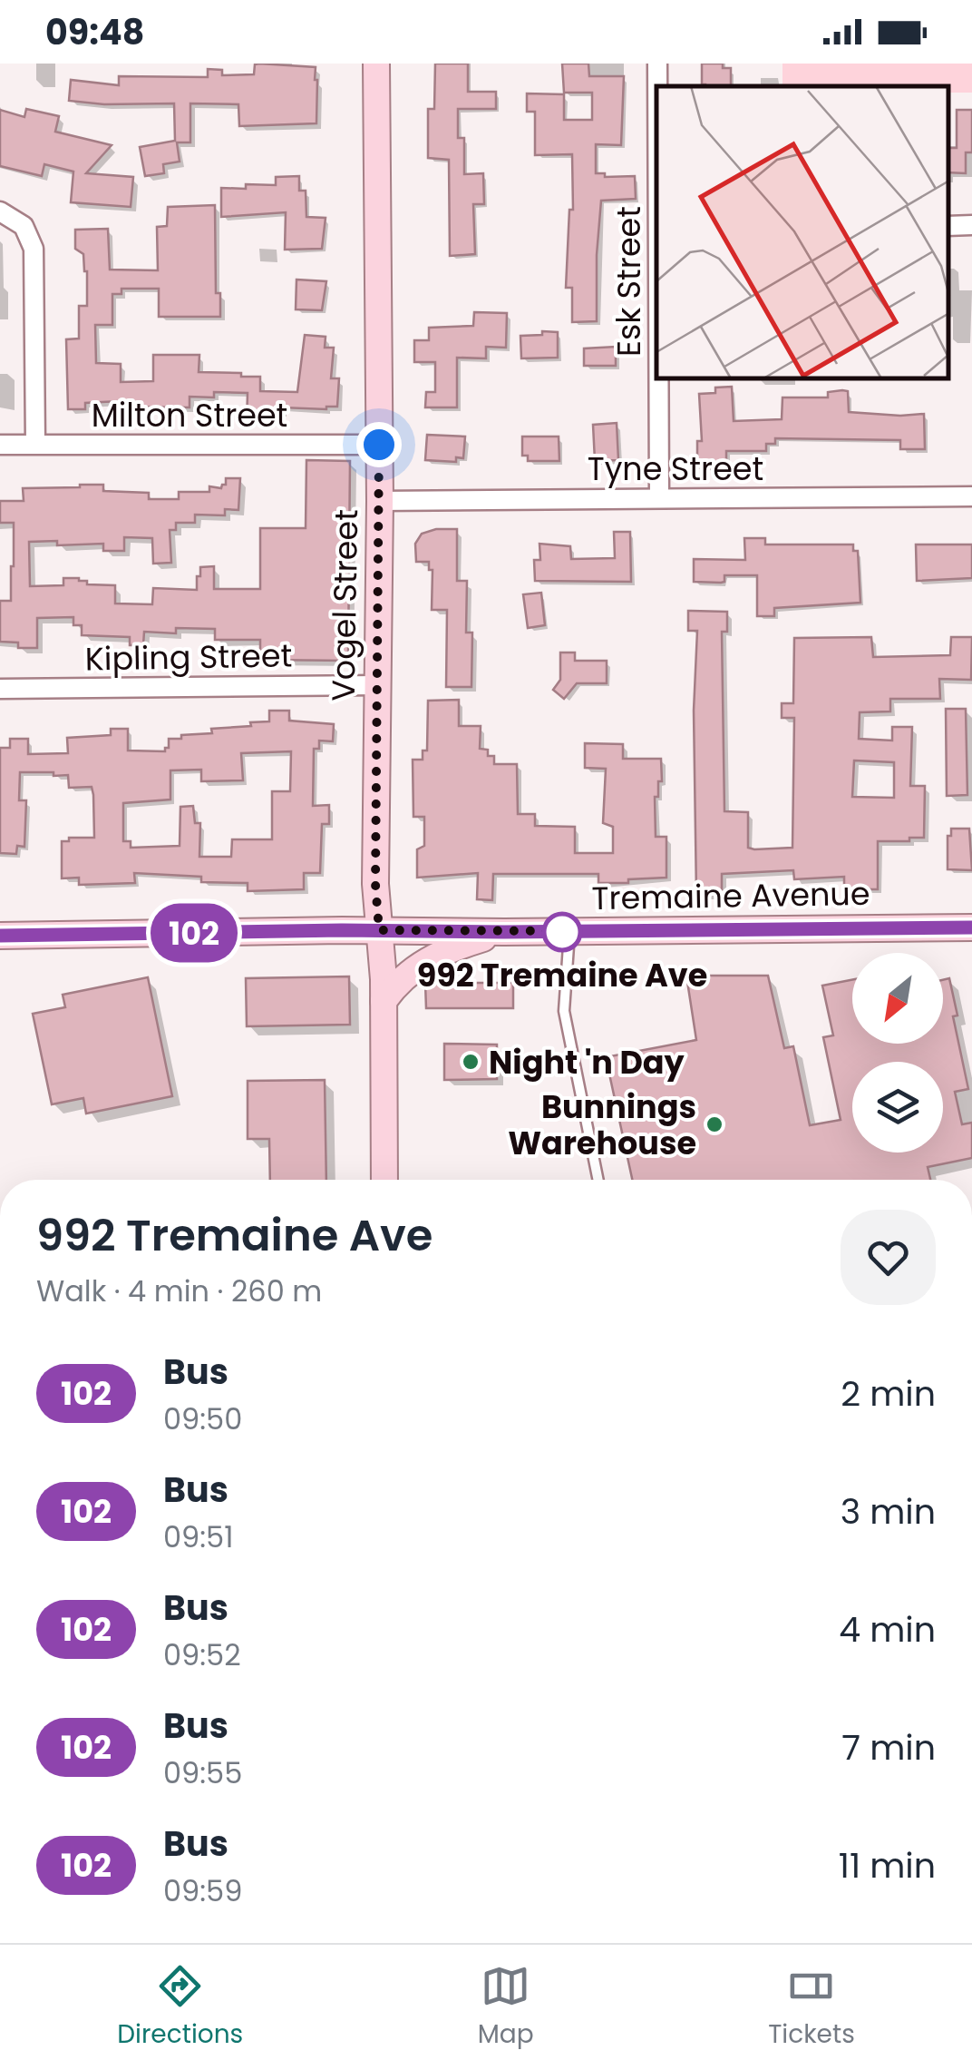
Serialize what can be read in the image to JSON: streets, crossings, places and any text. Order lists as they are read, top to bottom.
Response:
{
  "streets": {
    "main road": ["Vogel Street", "Tremaine Avenue"],
    "street": [
      "Esk Street",
      "Milton Street",
      "Tyne Street",
      "Kipling Street"
    ]
  },
  "crossings": [
    ["Esk Street", "Tyne Street"],
    ["Milton Street", "Vogel Street"],
    ["Tyne Street", "Vogel Street"],
    ["Vogel Street", "Kipling Street"],
    ["Vogel Street", "Tremaine Avenue"]
  ],
  "places": ["992 Tremaine Ave", "Night 'n Day", "Bunnings Warehouse"],
  "lines": ["bus line 102"],
  "north": "bottom left",
  "page": {
    "status": "09:48",
    "on_map": "102",
    "heading": ["992 Tremaine Ave", "Walk · 4 min · 260 m"],
    "list": [
      {
        "mark": "102",
        "name": "Bus",
        "note": "09:50",
        "value": "2 min"
      },
      {
        "mark": "102",
        "name": "Bus",
        "note": "09:51",
        "value": "3 min"
      },
      {
        "mark": "102",
        "name": "Bus",
        "note": "09:52",
        "value": "4 min"
      },
      {
        "mark": "102",
        "name": "Bus",
        "note": "09:55",
        "value": "7 min"
      },
      {
        "mark": "102",
        "name": "Bus",
        "note": "09:59",
        "value": "11 min"
      }
    ],
    "tabs": ["Directions", "Map", "Tickets"]
  }
}
